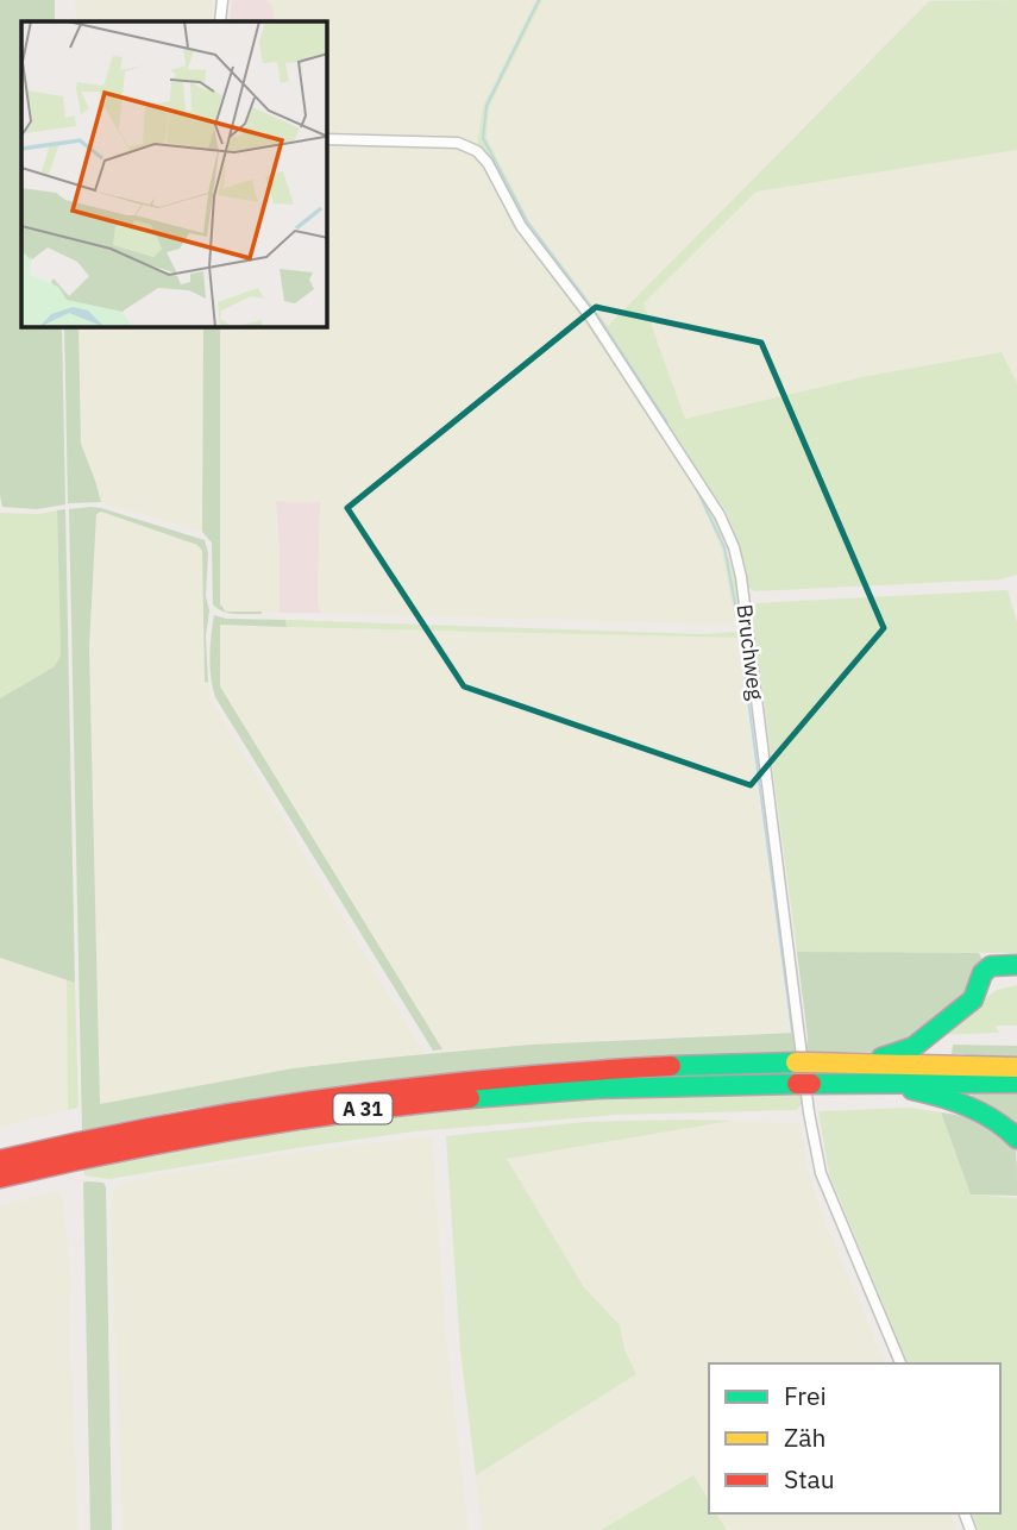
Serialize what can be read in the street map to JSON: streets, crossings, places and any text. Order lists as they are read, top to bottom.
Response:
{
  "streets": {
    "highway": ["A 31"],
    "street": ["Bruchweg"]
  },
  "legend": ["Frei", "Zäh", "Stau"]
}
